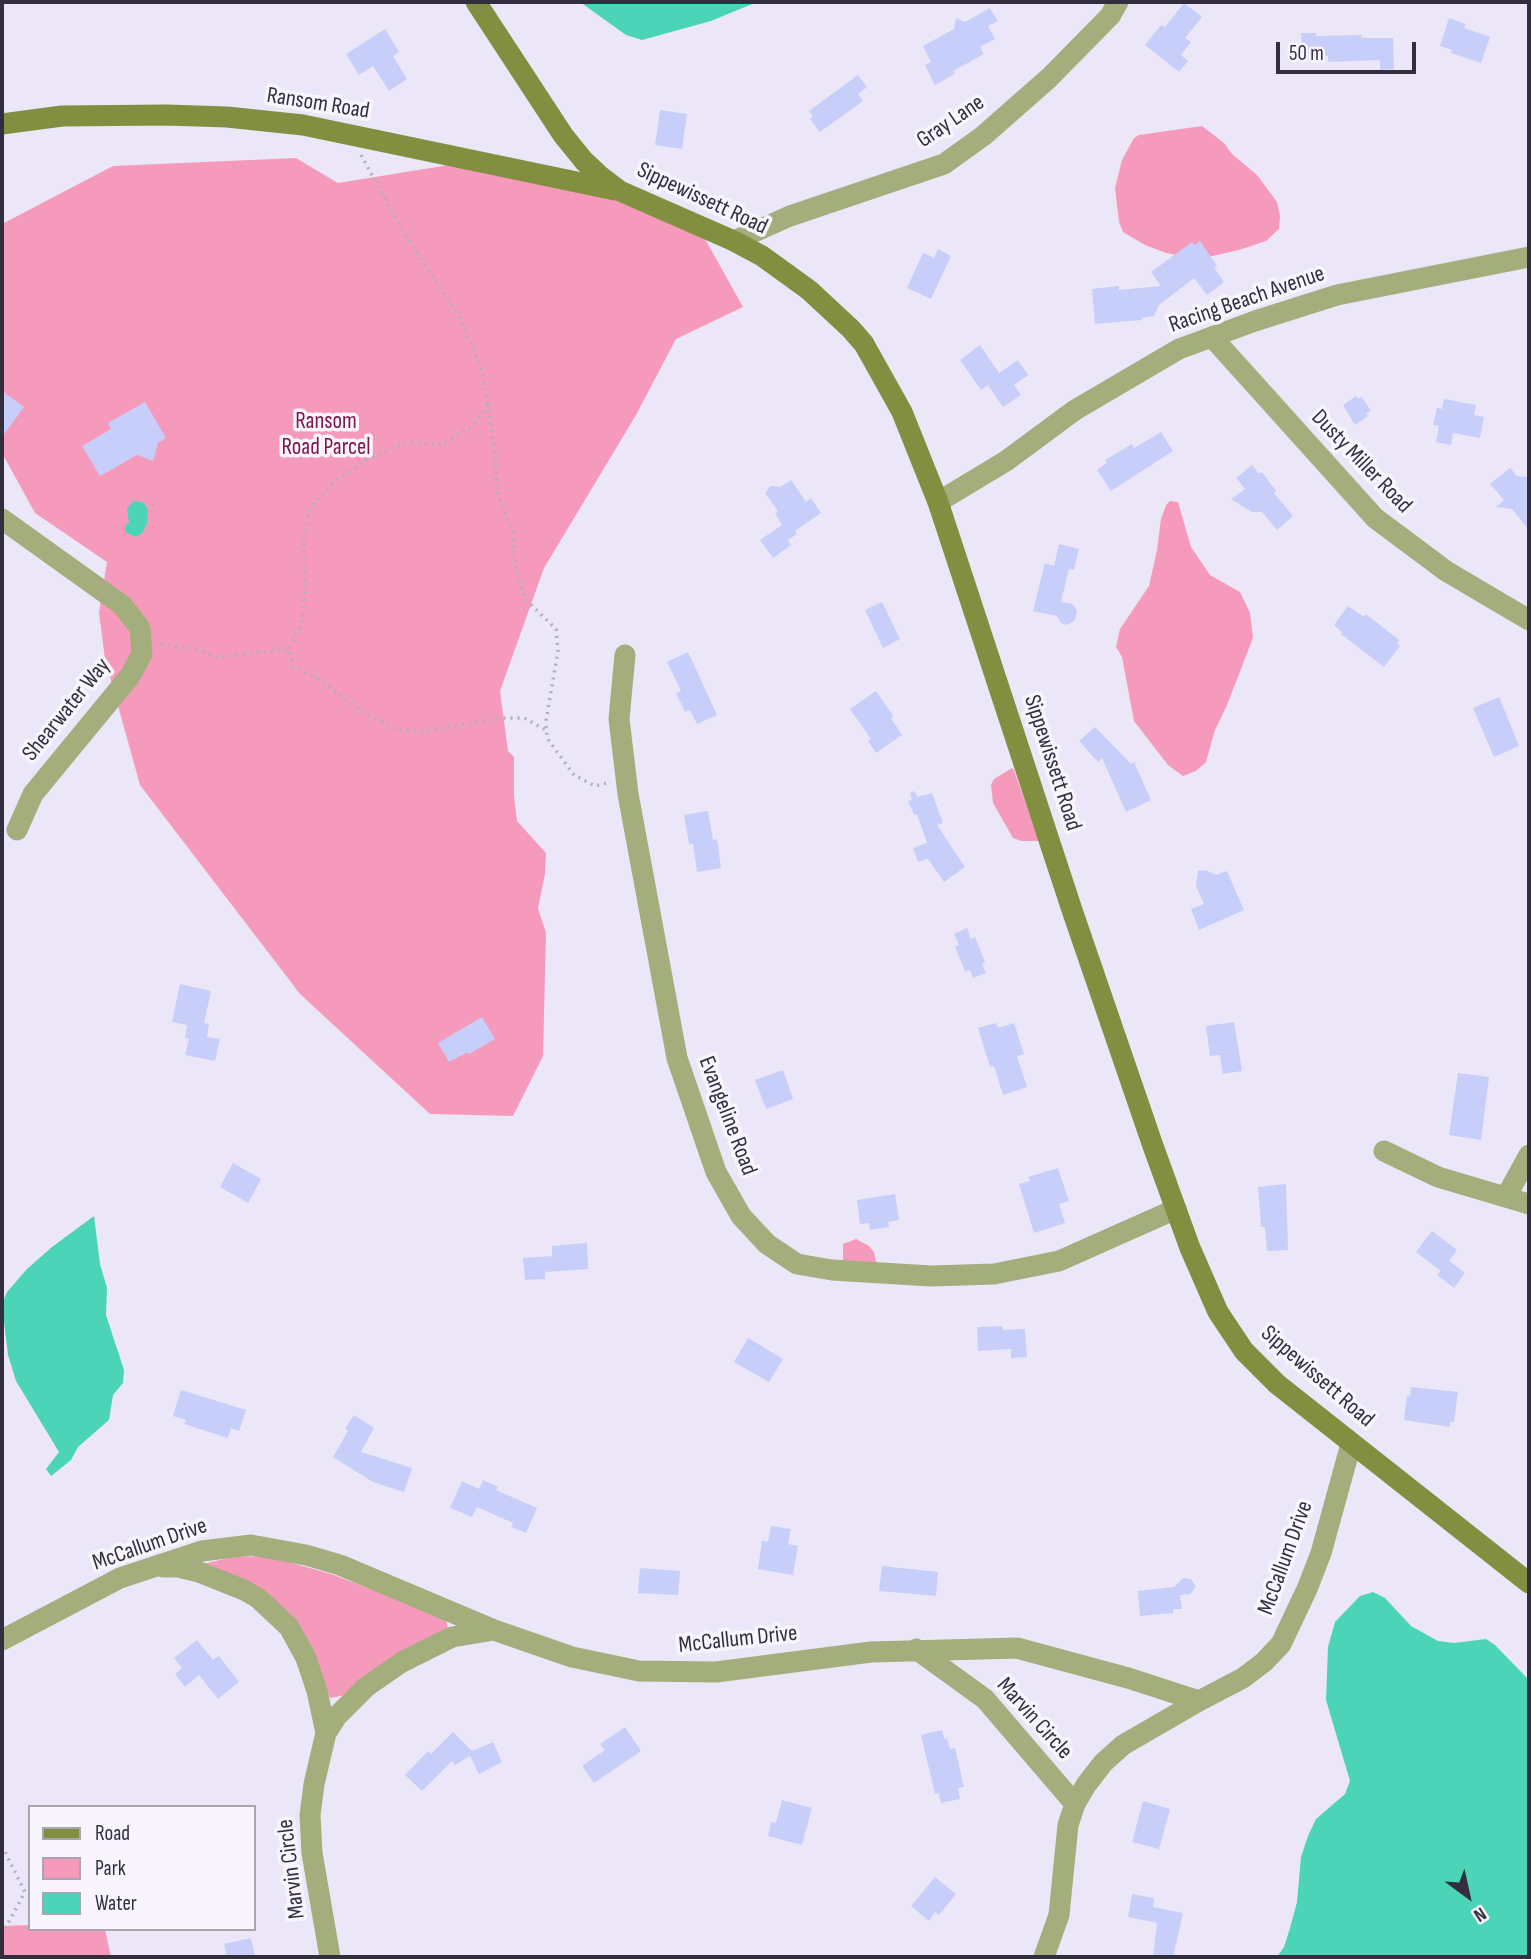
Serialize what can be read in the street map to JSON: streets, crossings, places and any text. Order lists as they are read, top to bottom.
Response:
{
  "streets": {
    "main road": ["Ransom Road", "Sippewissett Road"],
    "street": [
      "Gray Lane",
      "Racing Beach Avenue",
      "Dusty Miller Road",
      "Shearwater Way",
      "Evangeline Road",
      "McCallum Drive",
      "Marvin Circle"
    ]
  },
  "crossings": [
    ["Ransom Road", "Sippewissett Road"],
    ["Gray Lane", "Sippewissett Road"],
    ["Sippewissett Road", "Racing Beach Avenue"],
    ["Sippewissett Road", "Evangeline Road"],
    ["Sippewissett Road", "McCallum Drive"],
    ["Racing Beach Avenue", "Dusty Miller Road"],
    ["McCallum Drive", "Marvin Circle"]
  ],
  "parks": ["Ransom Road Parcel"],
  "legend": ["Road", "Park", "Water"],
  "scale_bar": "50 m",
  "north": "bottom right"
}
